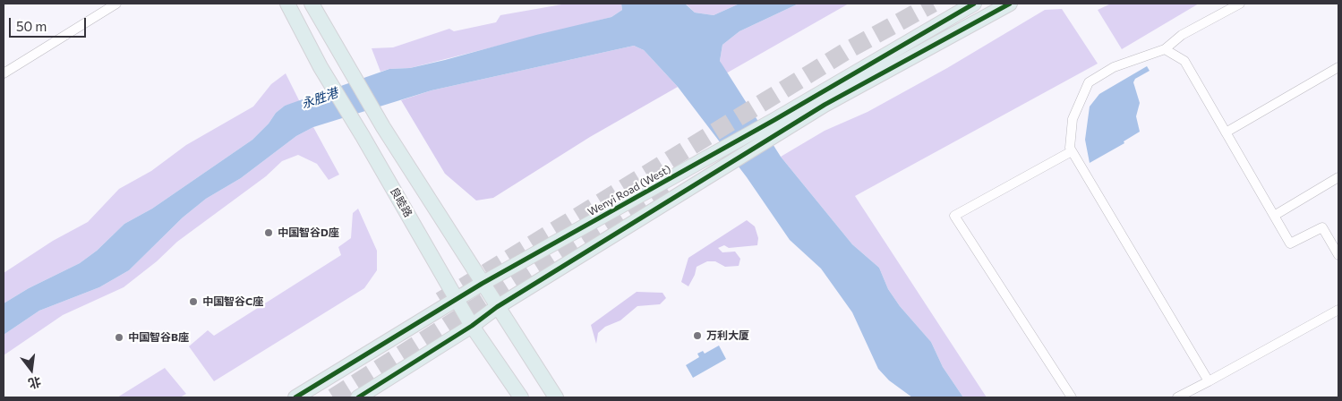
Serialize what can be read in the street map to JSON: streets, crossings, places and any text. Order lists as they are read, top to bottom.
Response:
{
  "streets": {
    "main road": ["Wenyi Road (West)", "良睦路"]
  },
  "crossings": [
    ["Wenyi Road (West)", "良睦路"]
  ],
  "water": ["永胜港"],
  "places": [
    "中国智谷D座",
    "中国智谷C座",
    "万利大厦",
    "中国智谷B座"
  ],
  "scale_bar": "50 m",
  "north": "bottom"
}
